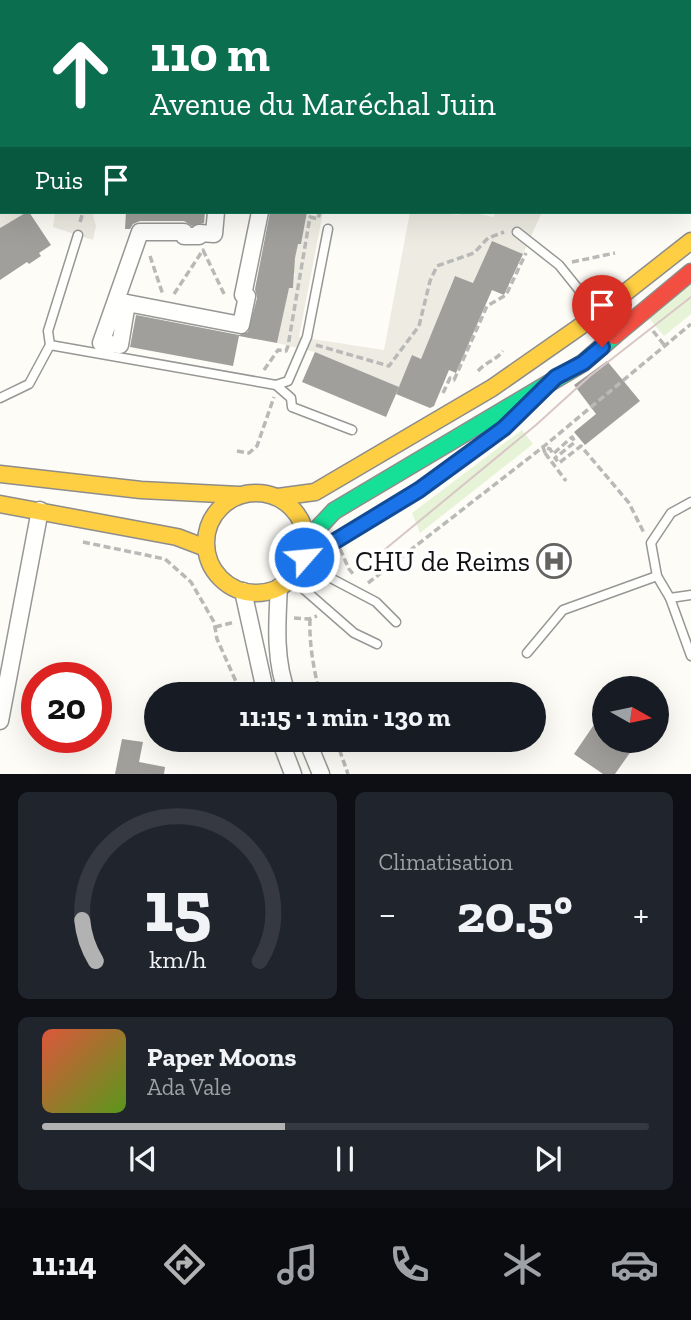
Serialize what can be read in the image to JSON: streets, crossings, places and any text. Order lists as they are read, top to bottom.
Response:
{
  "places": {
    "hospital": ["CHU de Reims"]
  },
  "north": "right",
  "page": {
    "turn": ["110 m", "Avenue du Maréchal Juin"],
    "then": "Puis",
    "limit": "20",
    "trip": "11:15 · 1 min · 130 m",
    "tile": "Climatisation",
    "heat": ["−", "20.5°", "+"],
    "song": ["Paper Moons", "Ada Vale"],
    "tabs": "11:14",
    "gauge": ["15", "km/h"]
  }
}
